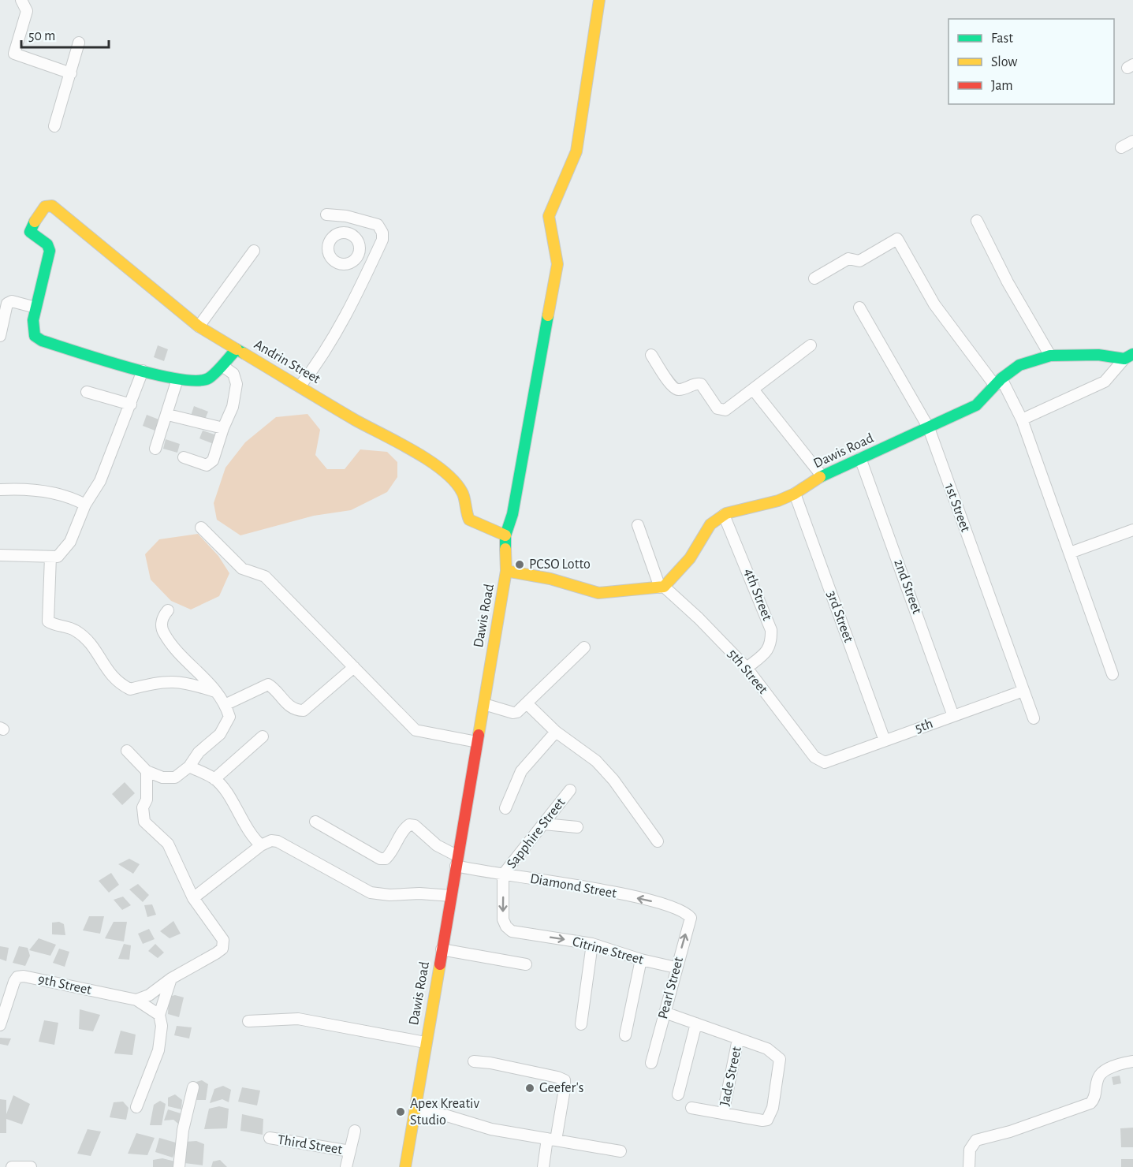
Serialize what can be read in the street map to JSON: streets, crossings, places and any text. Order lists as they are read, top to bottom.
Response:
{
  "streets": {
    "street": [
      "Andrin Street",
      "Dawis Road",
      "1st Street",
      "2nd Street",
      "4th Street",
      "3rd Street",
      "5th Street",
      "5th",
      "Sapphire Street",
      "Diamond Street",
      "Citrine Street",
      "9th Street",
      "Pearl Street",
      "Jade Street",
      "Third Street"
    ]
  },
  "crossings": [
    ["Dawis Road", "1st Street"],
    ["Dawis Road", "2nd Street"],
    ["Dawis Road", "4th Street"],
    ["Dawis Road", "3rd Street"],
    ["Dawis Road", "5th Street"],
    ["Dawis Road", "Diamond Street"],
    ["1st Street", "5th"],
    ["2nd Street", "5th"],
    ["4th Street", "5th Street"],
    ["3rd Street", "5th"],
    ["5th Street", "5th"],
    ["Sapphire Street", "Diamond Street"],
    ["Sapphire Street", "Citrine Street"],
    ["Diamond Street", "Pearl Street"],
    ["Citrine Street", "Pearl Street"]
  ],
  "one_way": ["Citrine Street"],
  "places": ["PCSO Lotto", "Geefer's", "Apex Kreativ Studio"],
  "legend": ["Fast", "Slow", "Jam"],
  "scale_bar": "50 m"
}
